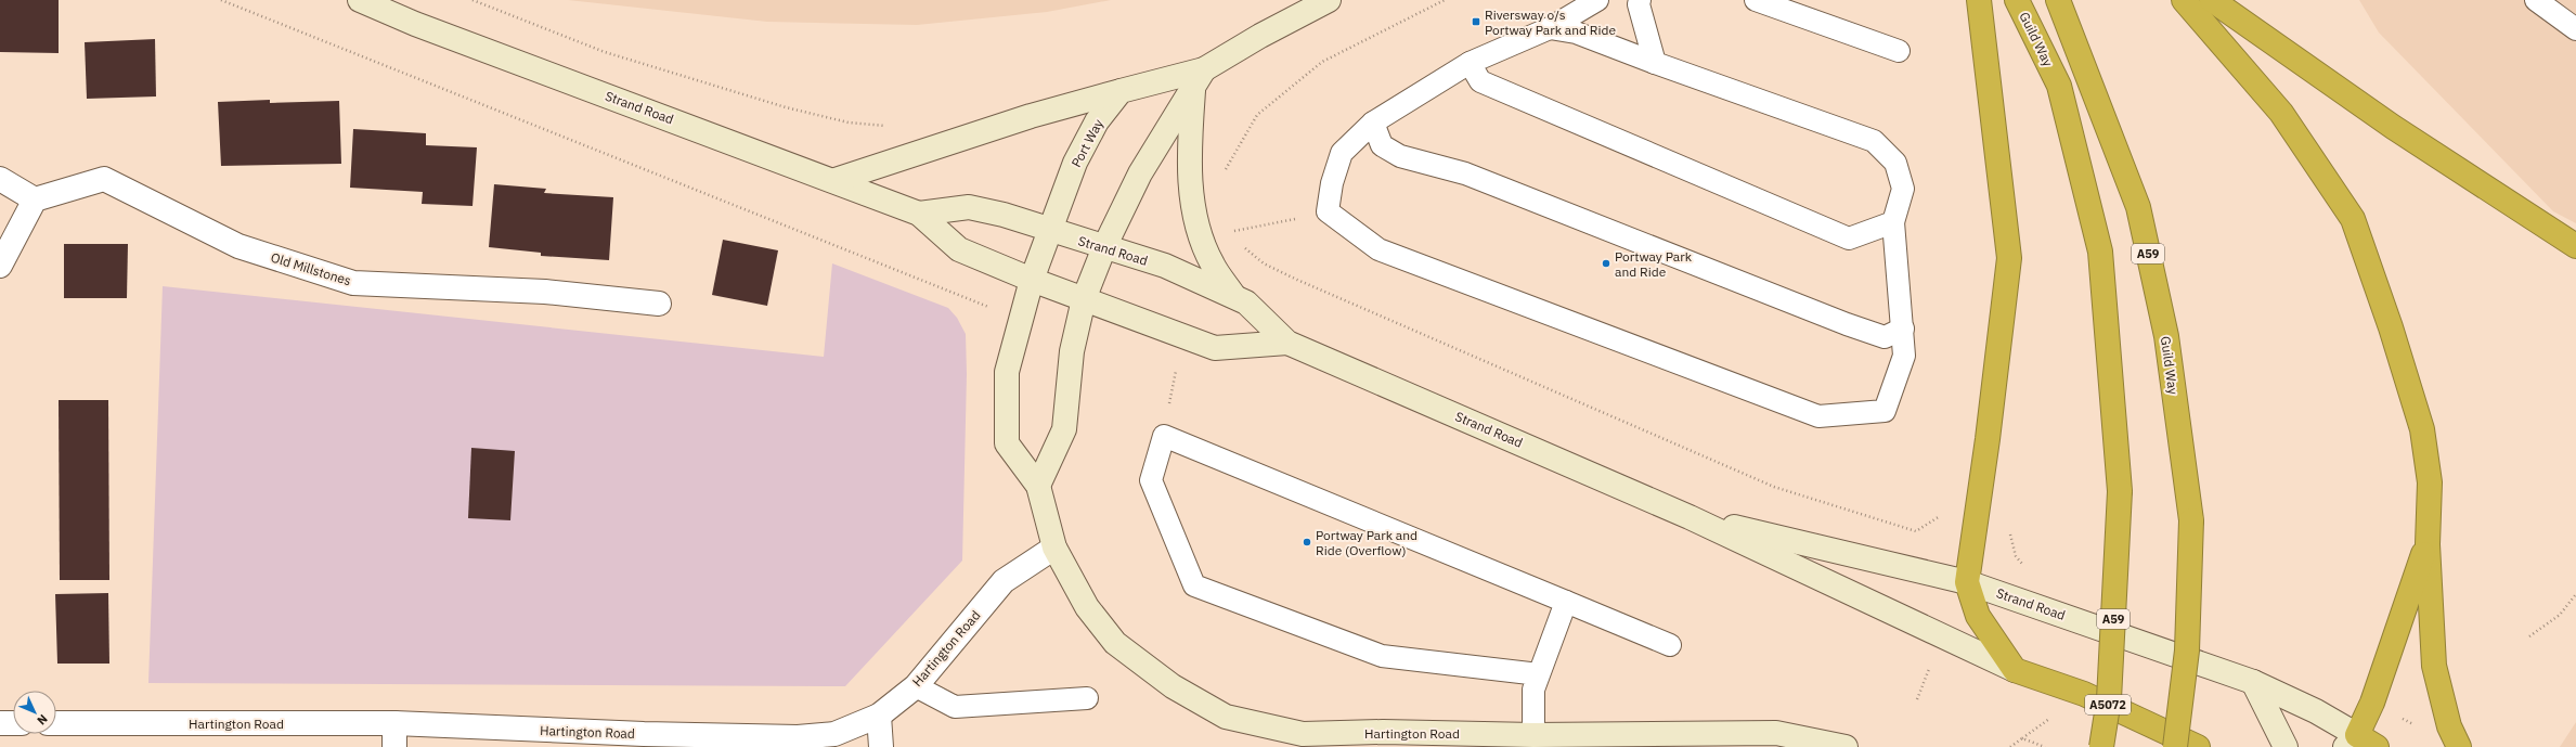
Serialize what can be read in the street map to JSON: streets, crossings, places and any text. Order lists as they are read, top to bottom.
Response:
{
  "streets": {
    "highway": [
      "Guild Way",
      "Strand Road",
      "A59",
      "A5072"
    ],
    "main road": ["Port Way", "Hartington Road"],
    "street": ["Old Millstones"]
  },
  "crossings": [
    ["Strand Road", "Port Way"],
    ["Strand Road", "Hartington Road"],
    ["Port Way", "Hartington Road"]
  ],
  "places": {
    "transit": ["Riversway o/s Portway Park and Ride"],
    "other": ["Portway Park and Ride", "Portway Park and Ride (Overflow)"]
  },
  "north": "bottom right"
}
